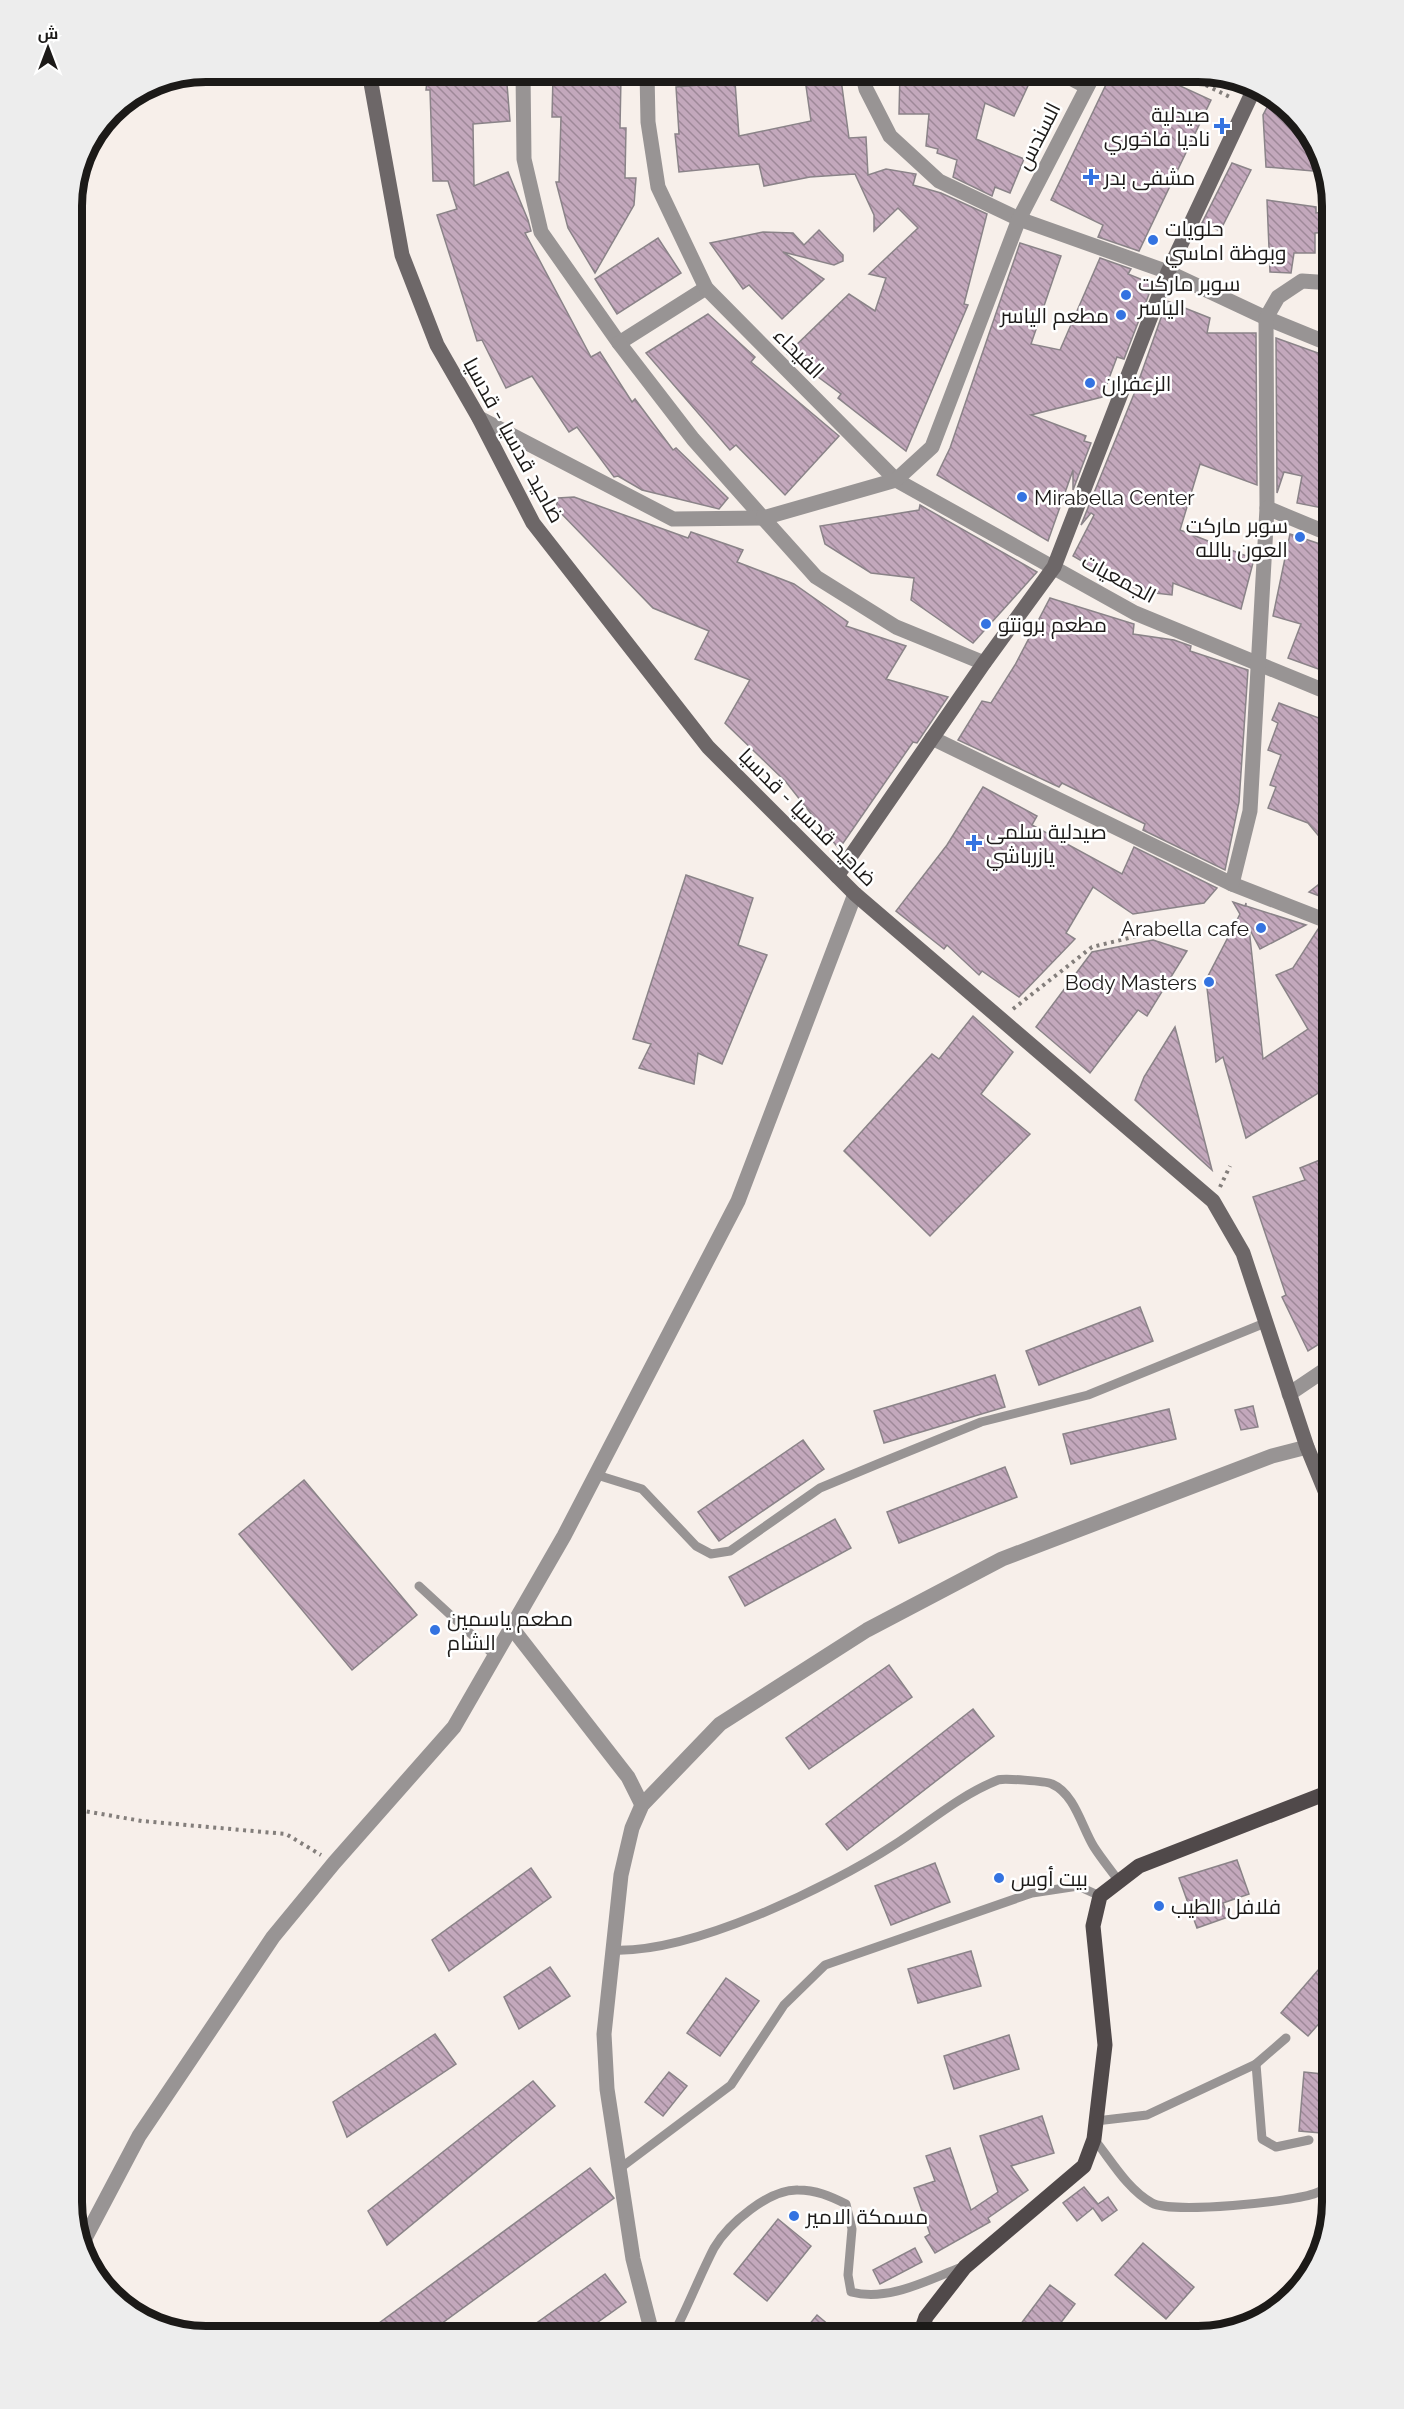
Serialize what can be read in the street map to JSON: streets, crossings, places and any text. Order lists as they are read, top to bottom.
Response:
{
  "streets": {
    "main road": ["ضاحيد قدسيا - قدسيا", "الجمعيات"],
    "street": ["السندس", "الفيحاء"]
  },
  "crossings": [
    ["السندس", "الفيحاء"],
    ["الفيحاء", "الجمعيات"]
  ],
  "places": {
    "health": ["صيدلية ناديا فاخوري", "مشفى بدر", "صيدلية سلمى يازرباشي"],
    "other": [
      "حلويات وبوظة اماسي",
      "سوبر ماركت الياسر",
      "مطعم الياسر",
      "الزعفران",
      "Mirabella Center",
      "سوبر ماركت العون بالله",
      "مطعم برونتو",
      "Arabella cafe",
      "Body Masters",
      "مطعم ياسمين الشام",
      "بيت أوس",
      "فلافل الطيب",
      "مسمكة الامير"
    ]
  },
  "north": "top"
}
